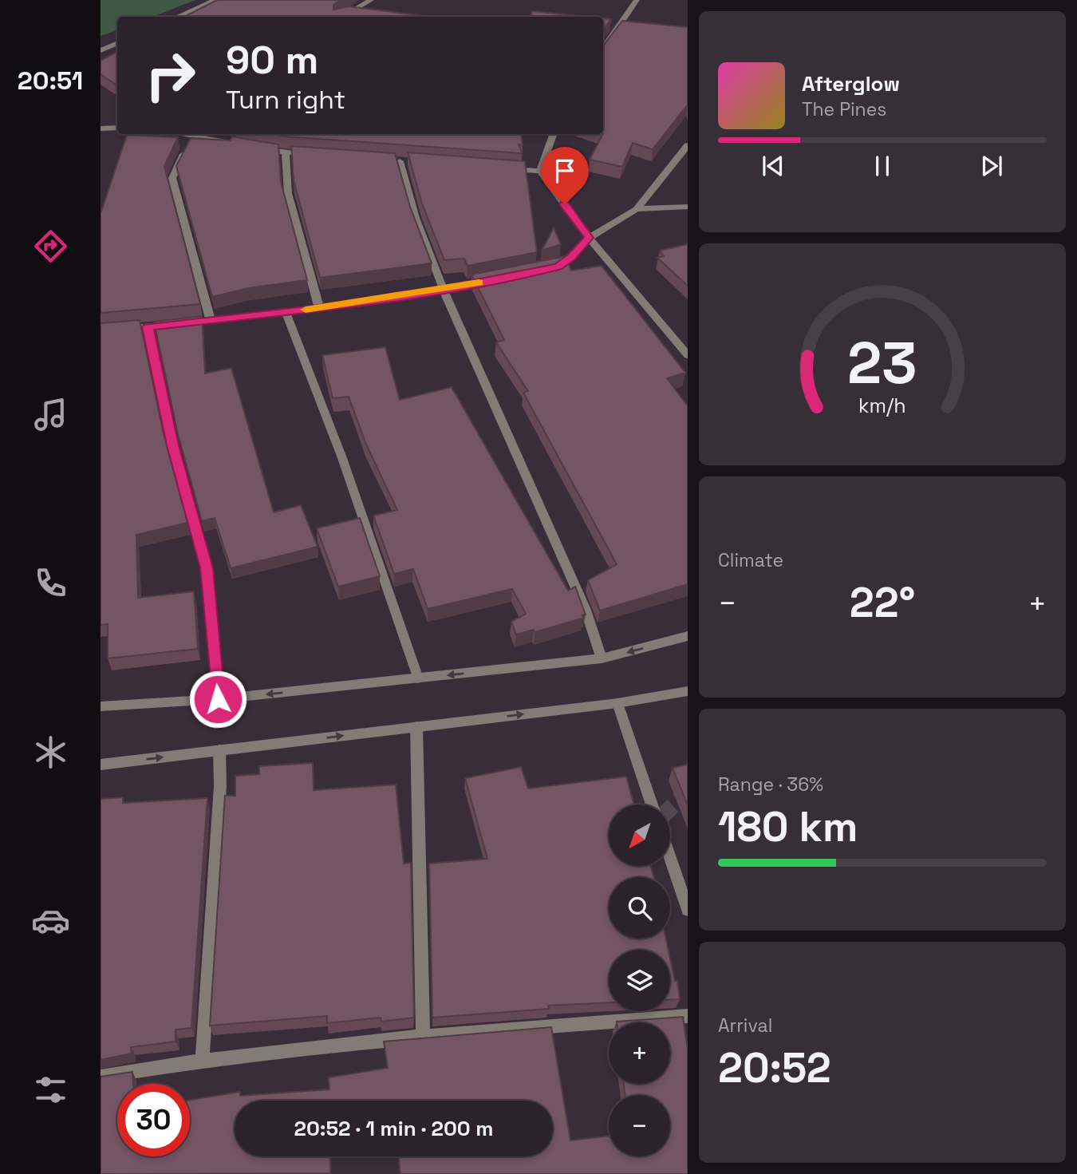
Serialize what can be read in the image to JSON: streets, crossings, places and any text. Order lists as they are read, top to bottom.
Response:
{
  "north": "bottom left",
  "page": {
    "tabs": "20:51",
    "turn": ["90 m", "Turn right"],
    "song": ["Afterglow", "The Pines"],
    "tile": [
      "Climate",
      ["Range · 36%", "180 km"],
      ["Arrival", "20:52"]
    ],
    "heat": ["−", "22°", "+"],
    "map_buttons": ["+", "−"],
    "limit": "30",
    "trip": "20:52 · 1 min · 200 m",
    "gauge": ["23", "km/h"]
  }
}
